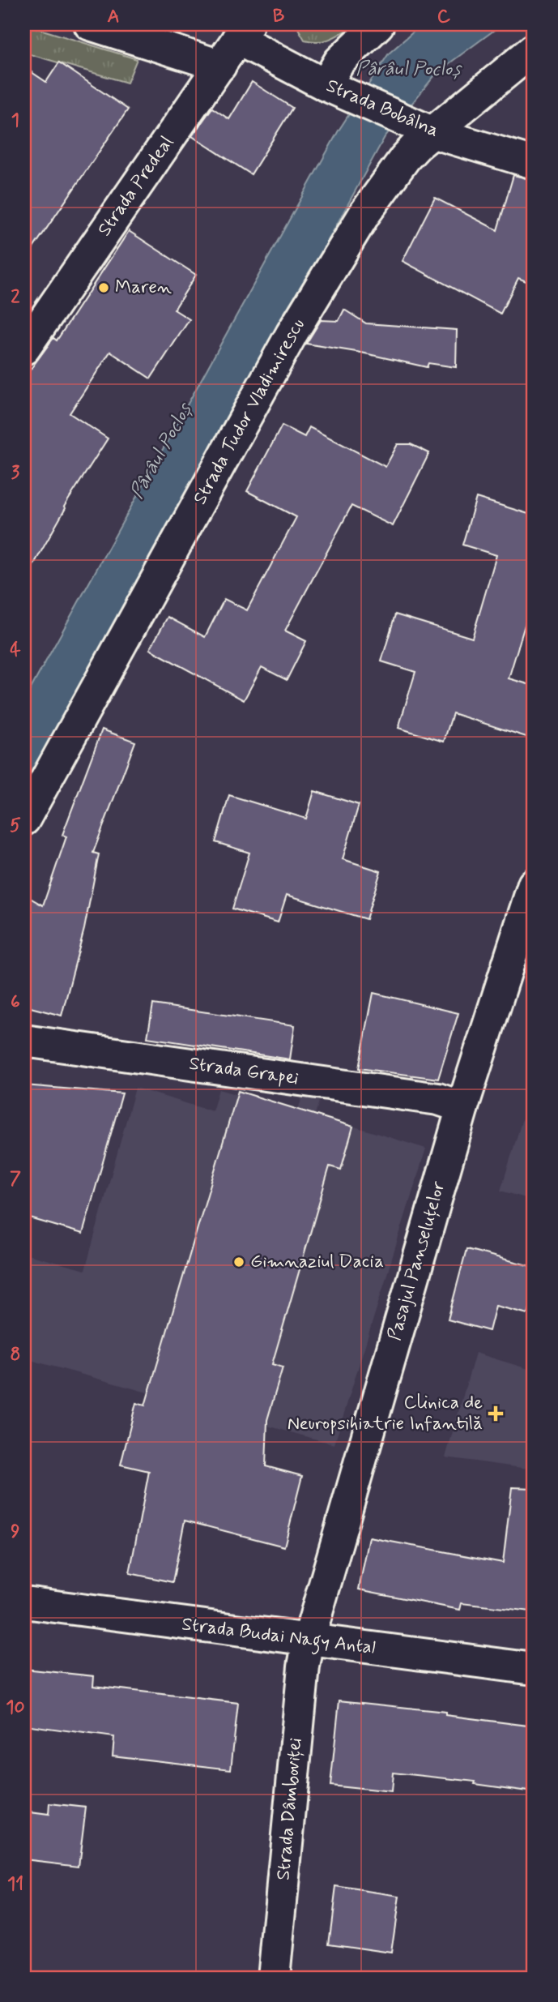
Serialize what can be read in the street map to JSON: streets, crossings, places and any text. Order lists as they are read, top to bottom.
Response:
{
  "streets": {
    "street": [
      "Strada Bobâlna",
      "Strada Predeal",
      "Strada Tudor Vladimirescu",
      "Strada Grapei",
      "Pasajul Panseluțelor",
      "Strada Budai Nagy Antal",
      "Strada Dâmboviței"
    ]
  },
  "crossings": [
    ["Strada Bobâlna", "Strada Predeal"],
    ["Strada Bobâlna", "Strada Tudor Vladimirescu"],
    ["Strada Grapei", "Pasajul Panseluțelor"],
    ["Pasajul Panseluțelor", "Strada Budai Nagy Antal"],
    ["Pasajul Panseluțelor", "Strada Dâmboviței"],
    ["Strada Budai Nagy Antal", "Strada Dâmboviței"]
  ],
  "water": ["Pârâul Pocloș"],
  "places": {
    "other": ["Maren", "Gimnaziul Dacia"],
    "health": ["Clinica de Neuropsihiatrie Infantilă"]
  },
  "grid": {
    "columns": ["A", "B", "C"],
    "rows": [
      "1",
      "2",
      "3",
      "4",
      "5",
      "6",
      "7",
      "8",
      "9",
      "10",
      "11"
    ]
  }
}
